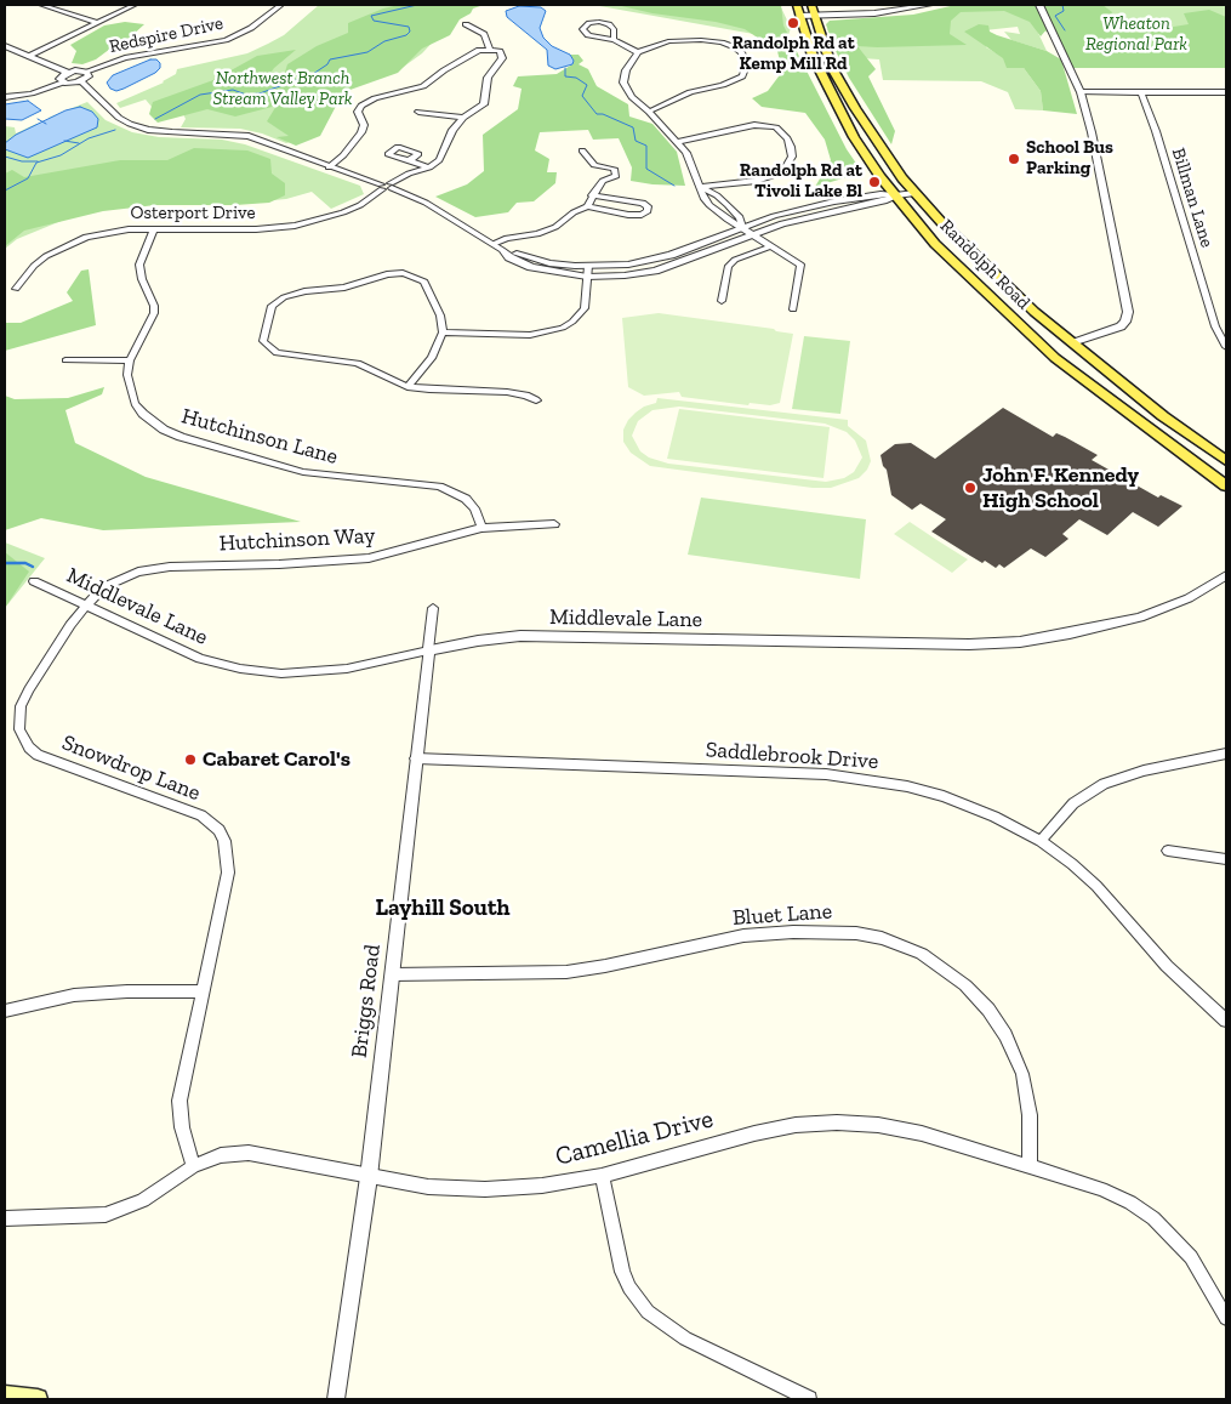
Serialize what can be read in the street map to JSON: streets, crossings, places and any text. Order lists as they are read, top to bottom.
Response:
{
  "streets": {
    "main road": ["Randolph Road"],
    "street": [
      "Redspire Drive",
      "Billman Lane",
      "Osterport Drive",
      "Hutchinson Lane",
      "Hutchinson Way",
      "Middlevale Lane",
      "Saddlebrook Drive",
      "Snowdrop Lane",
      "Bluet Lane",
      "Briggs Road",
      "Camellia Drive"
    ]
  },
  "crossings": [
    ["Hutchinson Lane", "Hutchinson Way"],
    ["Hutchinson Way", "Middlevale Lane"],
    ["Hutchinson Way", "Snowdrop Lane"],
    ["Middlevale Lane", "Snowdrop Lane"],
    ["Middlevale Lane", "Briggs Road"],
    ["Saddlebrook Drive", "Briggs Road"],
    ["Snowdrop Lane", "Camellia Drive"],
    ["Bluet Lane", "Briggs Road"],
    ["Bluet Lane", "Camellia Drive"],
    ["Briggs Road", "Camellia Drive"]
  ],
  "districts": ["Layhill South"],
  "parks": ["Wheaton Regional Park", "Northwest Branch Stream Valley Park"],
  "places": [
    "Randolph Rd at Kemp Mill Rd",
    "School Bus Parking",
    "Randolph Rd at Tivoli Lake Bl",
    "John F. Kennedy High School",
    "Cabaret Carol's"
  ]
}
